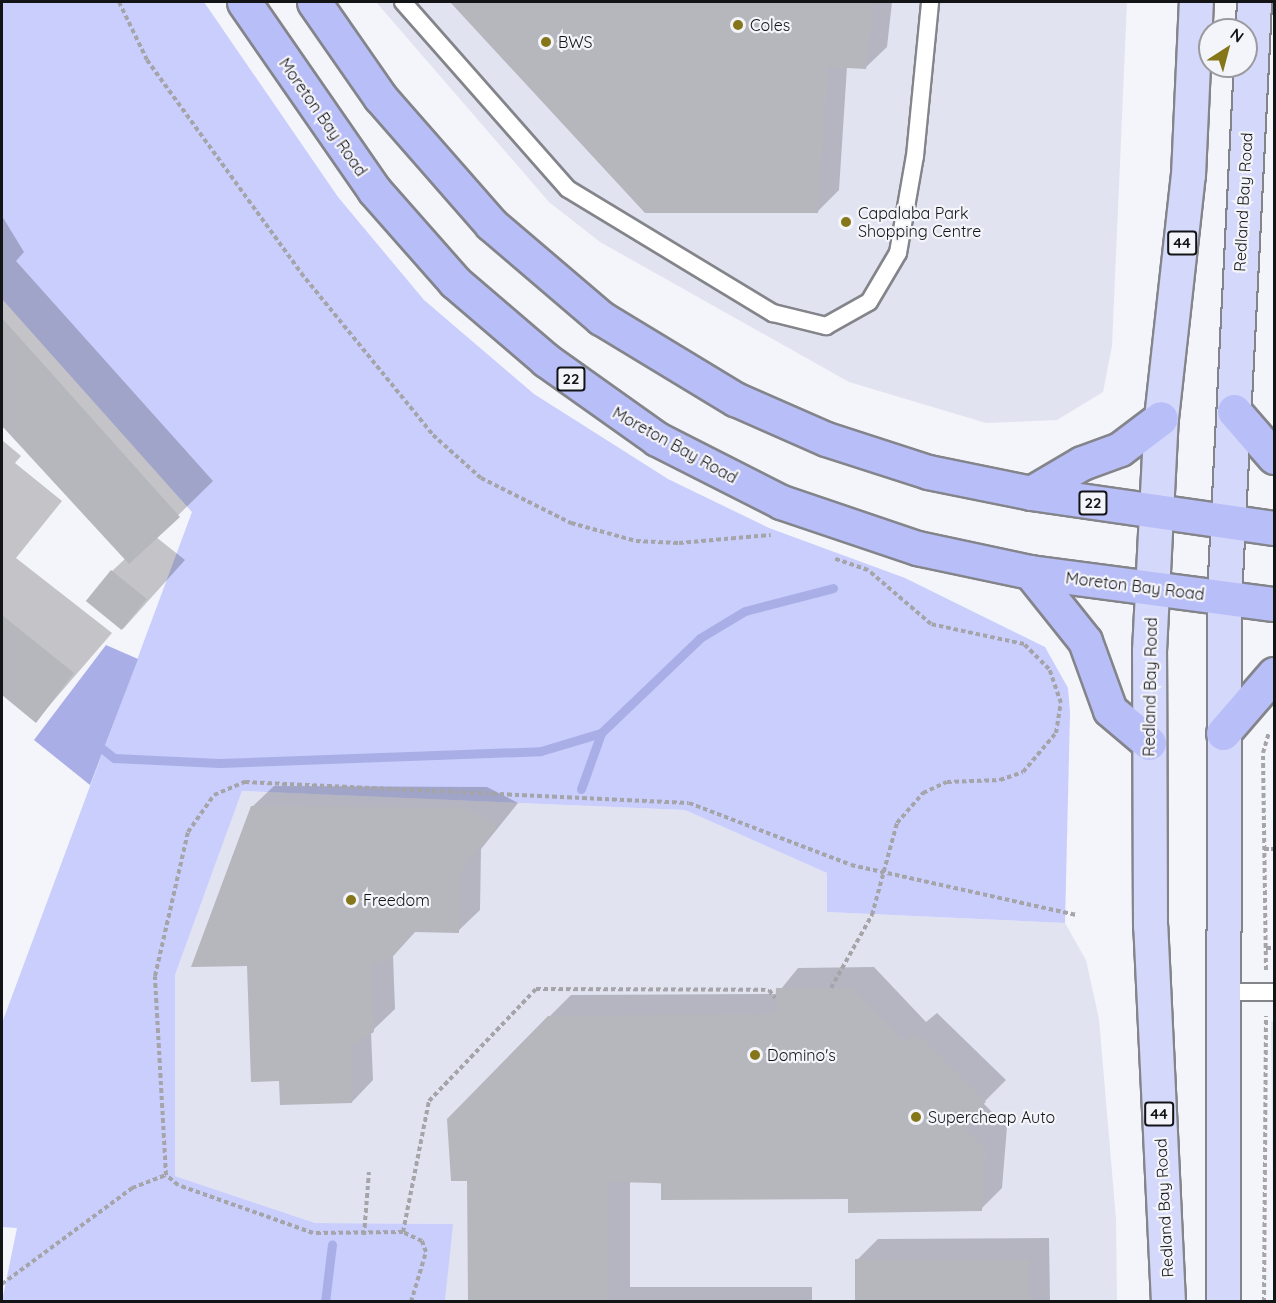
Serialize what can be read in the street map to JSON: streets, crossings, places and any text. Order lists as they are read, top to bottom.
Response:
{
  "streets": {
    "highway": ["Moreton Bay Road", "22"],
    "main road": ["Redland Bay Road", "44"]
  },
  "crossings": [
    ["Moreton Bay Road", "Redland Bay Road"],
    ["Redland Bay Road", "22"]
  ],
  "places": [
    "Coles",
    "BWS",
    "Capalaba Park Shopping Centre",
    "Freedom",
    "Domino's",
    "Supercheap Auto"
  ],
  "north": "top right"
}
